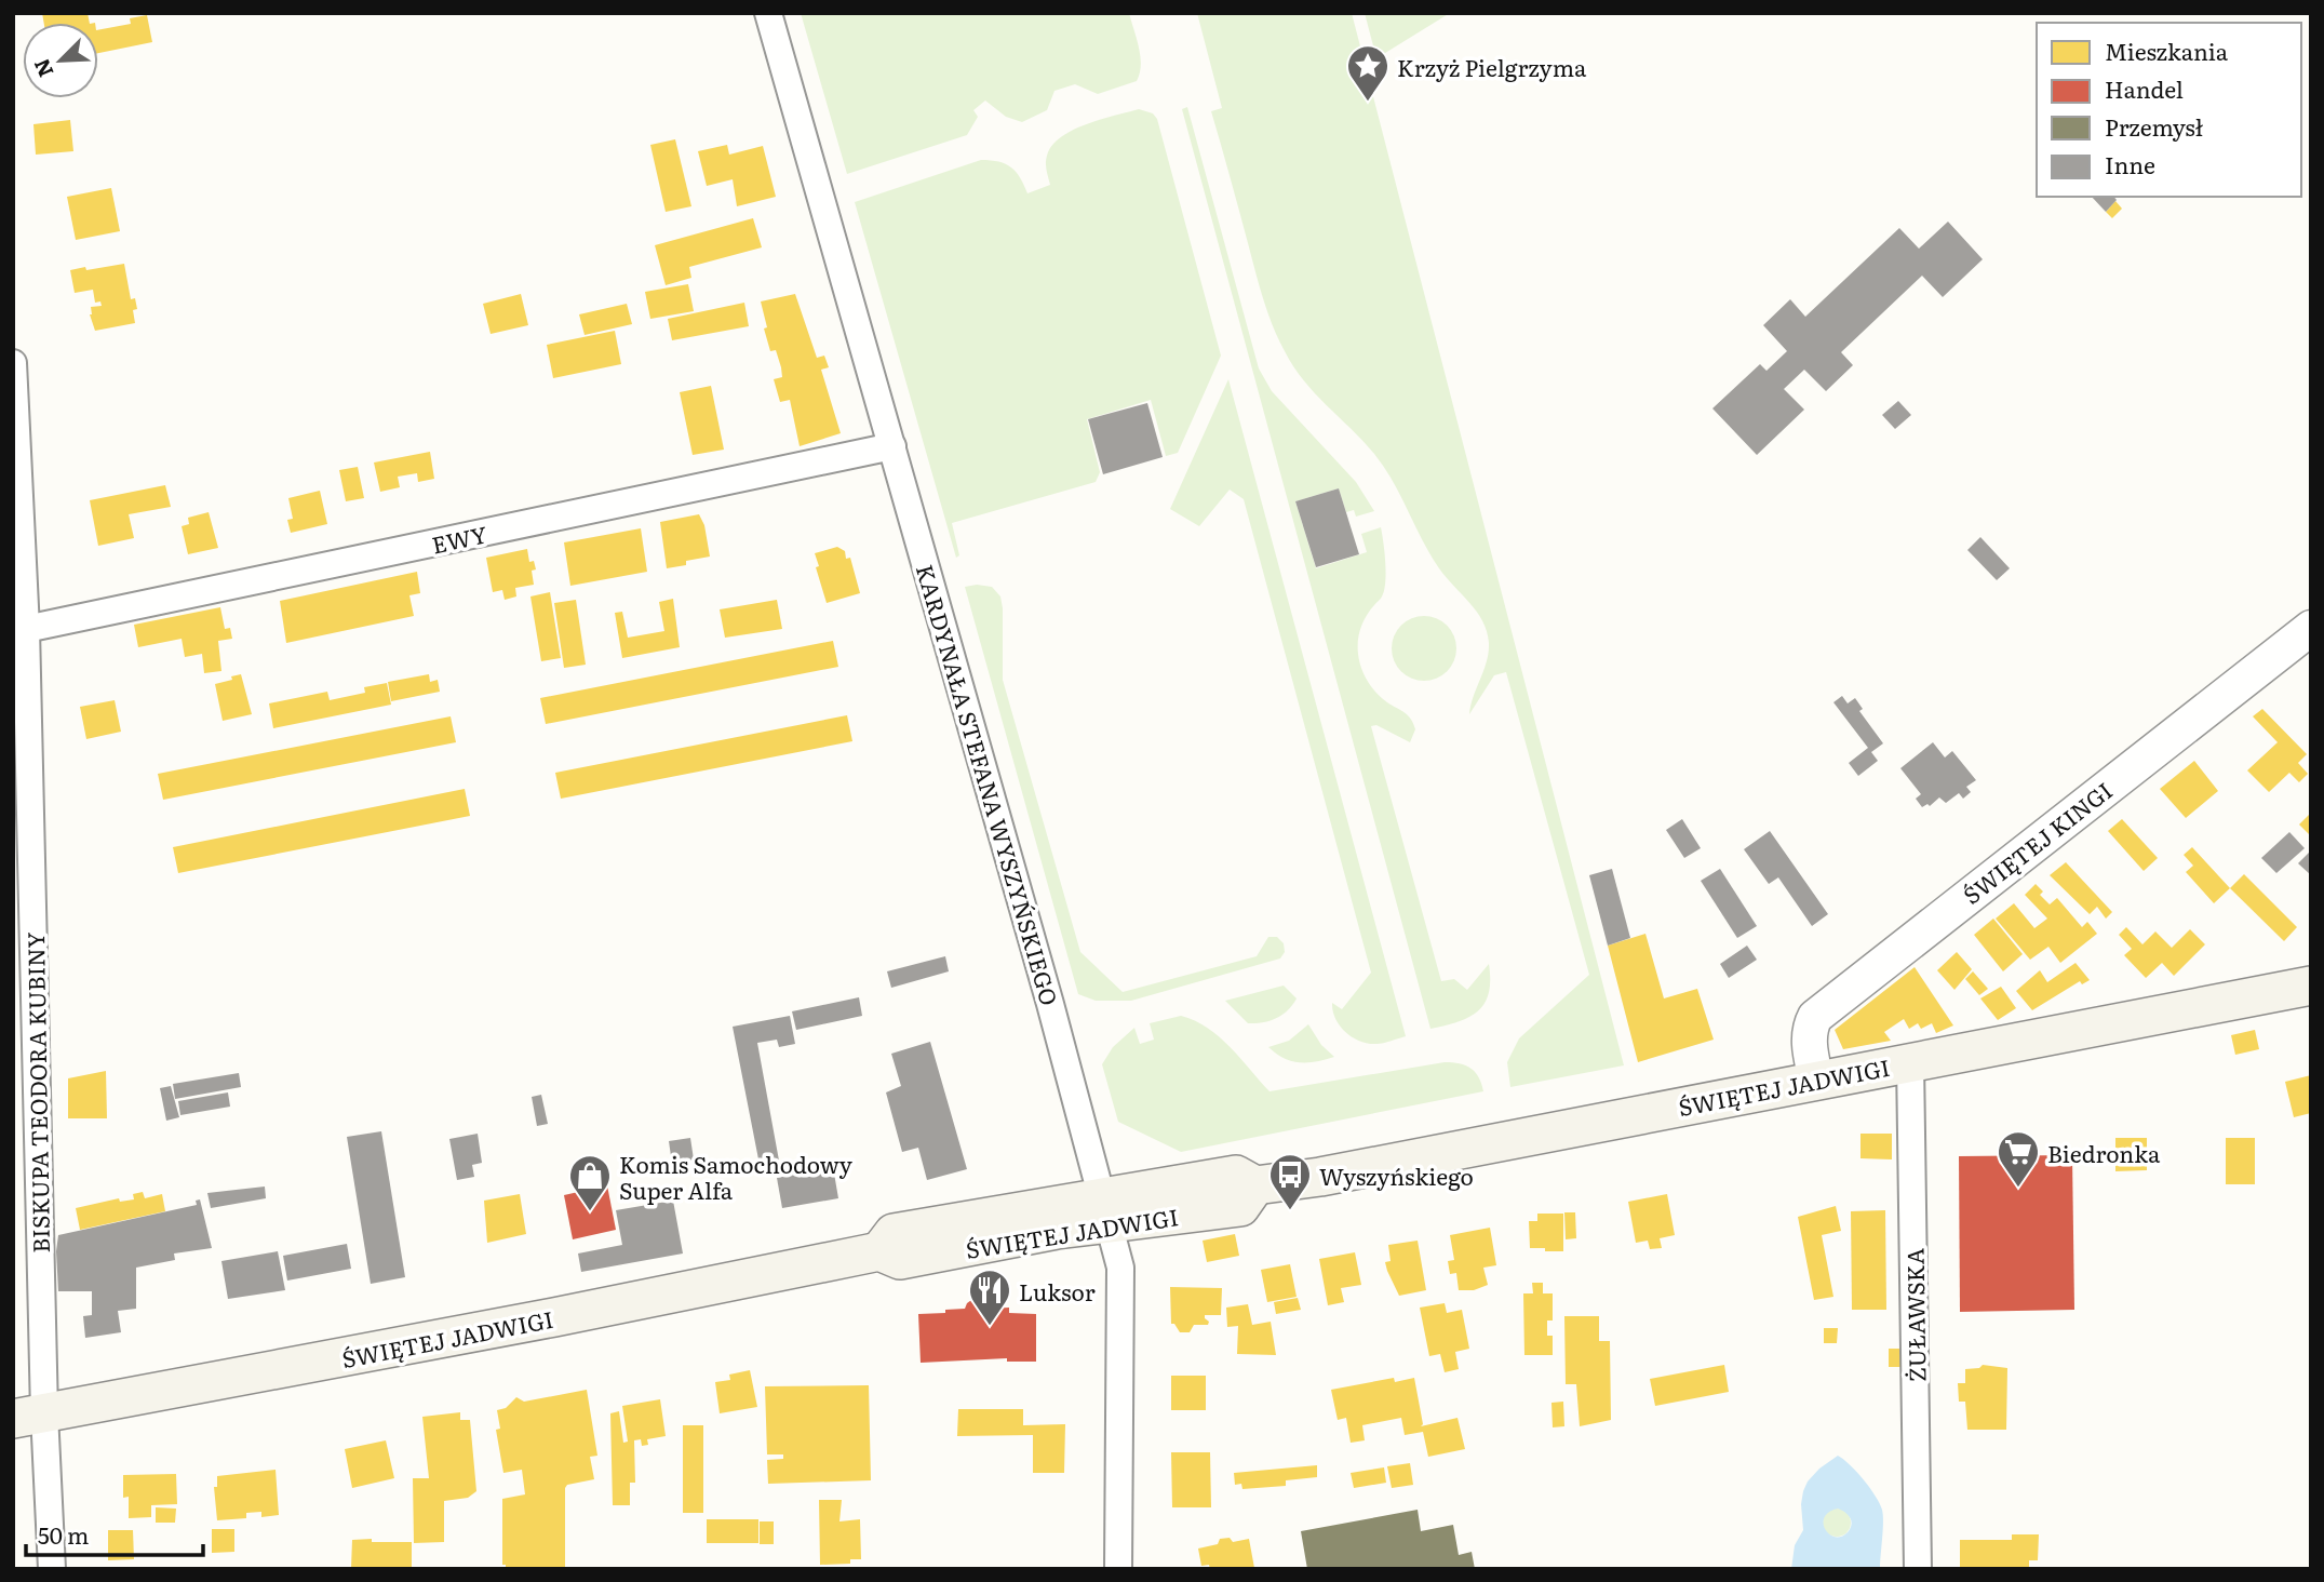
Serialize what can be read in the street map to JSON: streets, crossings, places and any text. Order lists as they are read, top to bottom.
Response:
{
  "streets": {
    "main road": ["ŚWIĘTEJ JADWIGI"],
    "street": [
      "EWY",
      "KARDYNAŁA STEFANA WYSZYŃSKIEGO",
      "ŚWIĘTEJ KINGI",
      "BISKUPA TEODORA KUBINY",
      "ŻUŁAWSKA"
    ]
  },
  "crossings": [
    ["EWY", "KARDYNAŁA STEFANA WYSZYŃSKIEGO"],
    ["EWY", "BISKUPA TEODORA KUBINY"],
    ["KARDYNAŁA STEFANA WYSZYŃSKIEGO", "ŚWIĘTEJ JADWIGI"],
    ["ŚWIĘTEJ KINGI", "ŚWIĘTEJ JADWIGI"],
    ["ŚWIĘTEJ JADWIGI", "BISKUPA TEODORA KUBINY"],
    ["ŚWIĘTEJ JADWIGI", "ŻUŁAWSKA"]
  ],
  "places": {
    "place": ["Krzyż Pielgrzyma"],
    "supermarket": ["Biedronka"],
    "bus stop": ["Wyszyńskiego"],
    "shop": ["Komis Samochodowy Super Alfa"],
    "restaurant": ["Luksor"]
  },
  "legend": [
    "Mieszkania",
    "Handel",
    "Przemysł",
    "Inne"
  ],
  "scale_bar": "50 m",
  "north": "bottom left"
}
